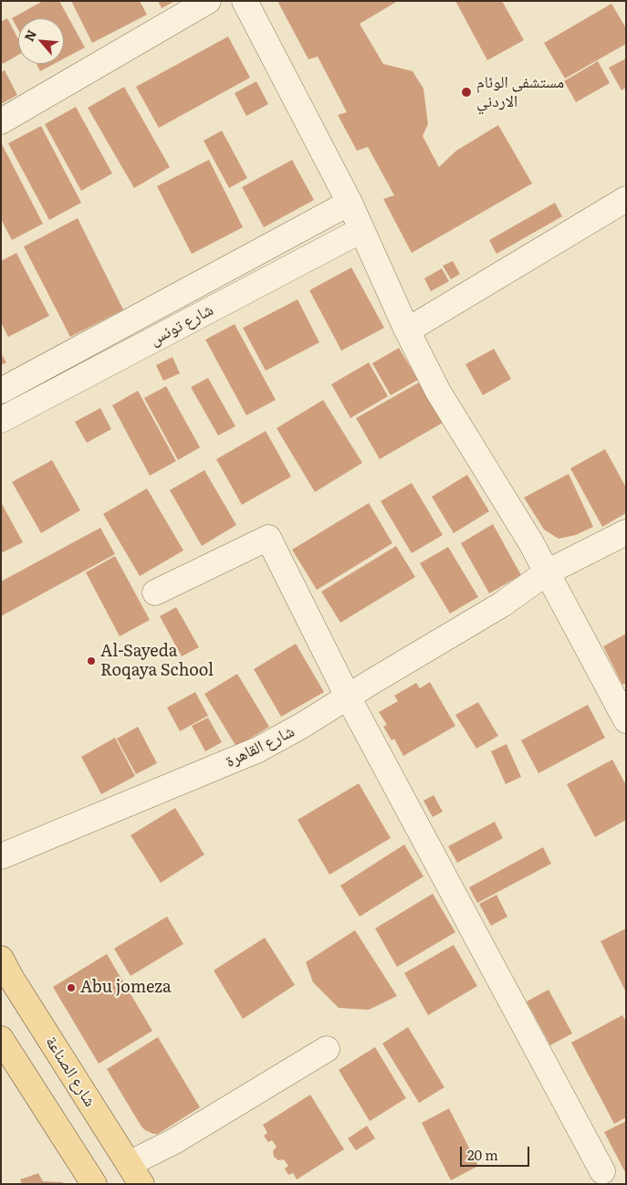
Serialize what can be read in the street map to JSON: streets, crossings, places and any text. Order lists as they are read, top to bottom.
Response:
{
  "streets": {
    "main road": ["شارع الصناعة"],
    "street": ["شارع تونس", "شارع القاهرة"]
  },
  "places": ["مستشفى الوئام الاردني", "Al-Sayeda Roqaya School", "Abu jomeza"],
  "scale_bar": "20 m",
  "north": "top left"
}
